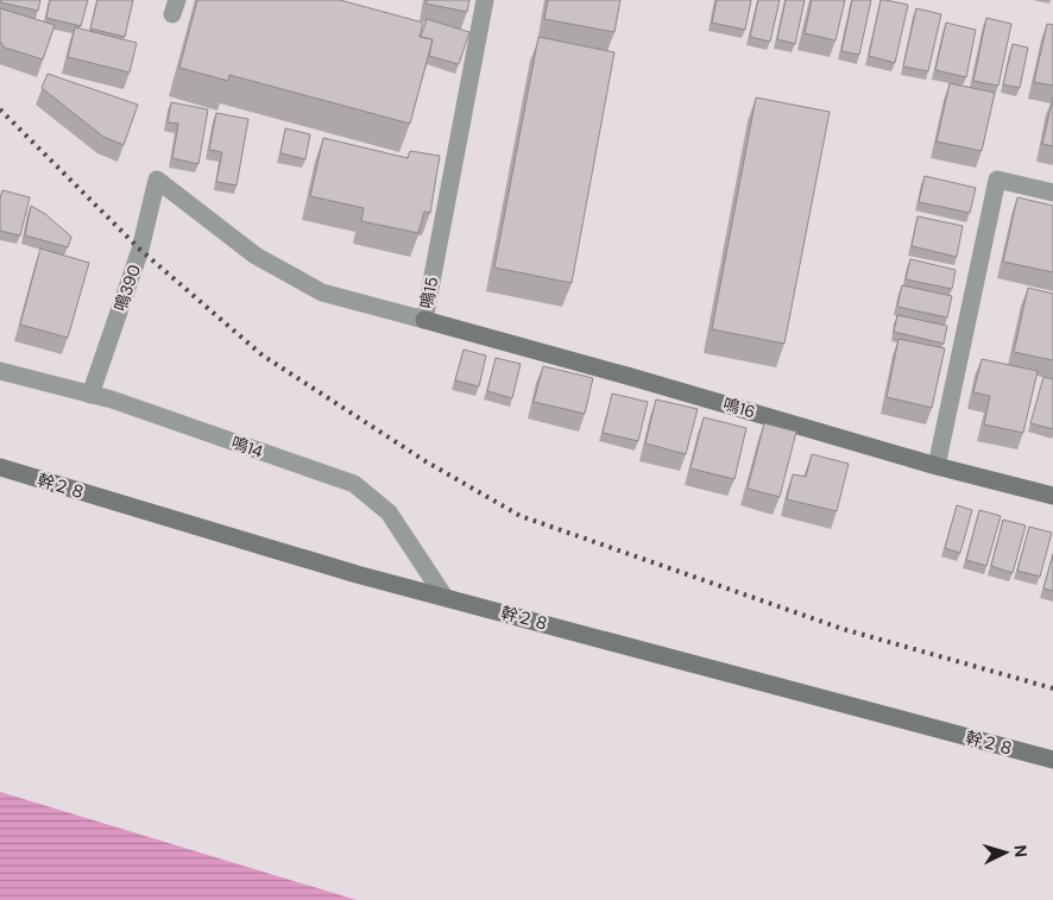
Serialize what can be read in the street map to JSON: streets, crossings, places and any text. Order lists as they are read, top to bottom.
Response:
{
  "streets": {
    "street": [
      "鳴390",
      "鳴15",
      "鳴16",
      "鳴14",
      "幹２８"
    ]
  },
  "crossings": [
    ["鳴390", "鳴15"],
    ["鳴390", "鳴14"],
    ["鳴15", "鳴16"],
    ["鳴14", "幹２８"]
  ],
  "north": "right"
}
